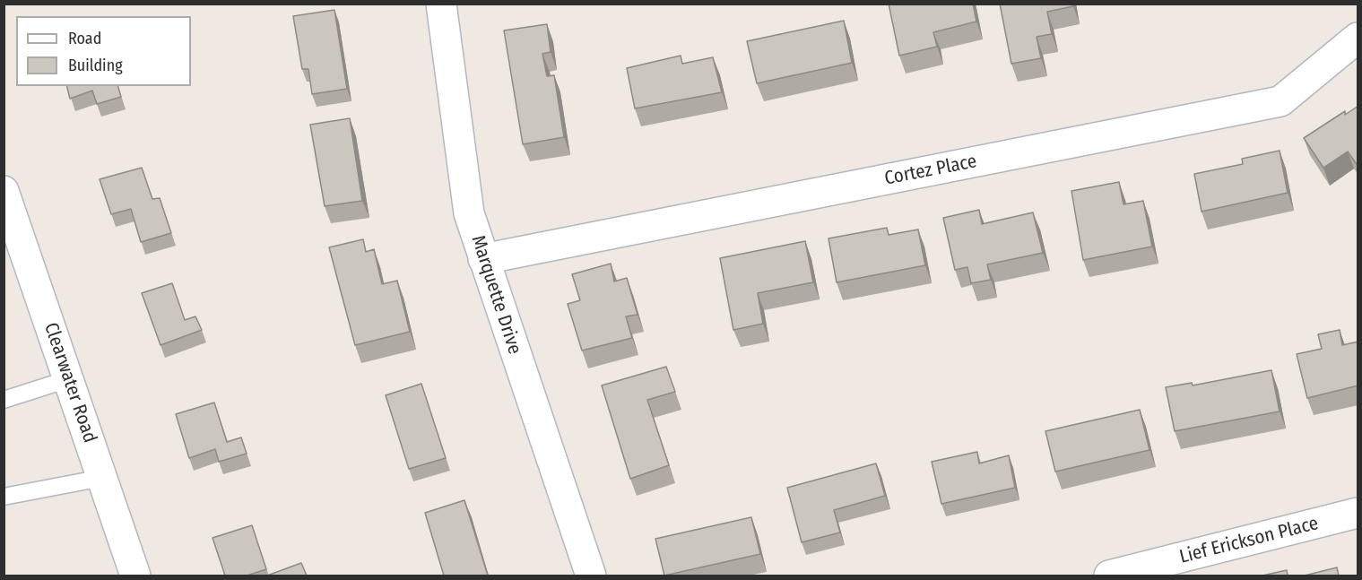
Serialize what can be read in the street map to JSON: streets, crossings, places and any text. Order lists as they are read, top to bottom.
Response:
{
  "streets": {
    "street": [
      "Cortez Place",
      "Marquette Drive",
      "Clearwater Road",
      "Lief Erickson Place"
    ]
  },
  "crossings": [
    ["Cortez Place", "Marquette Drive"]
  ],
  "legend": ["Road", "Building"]
}
